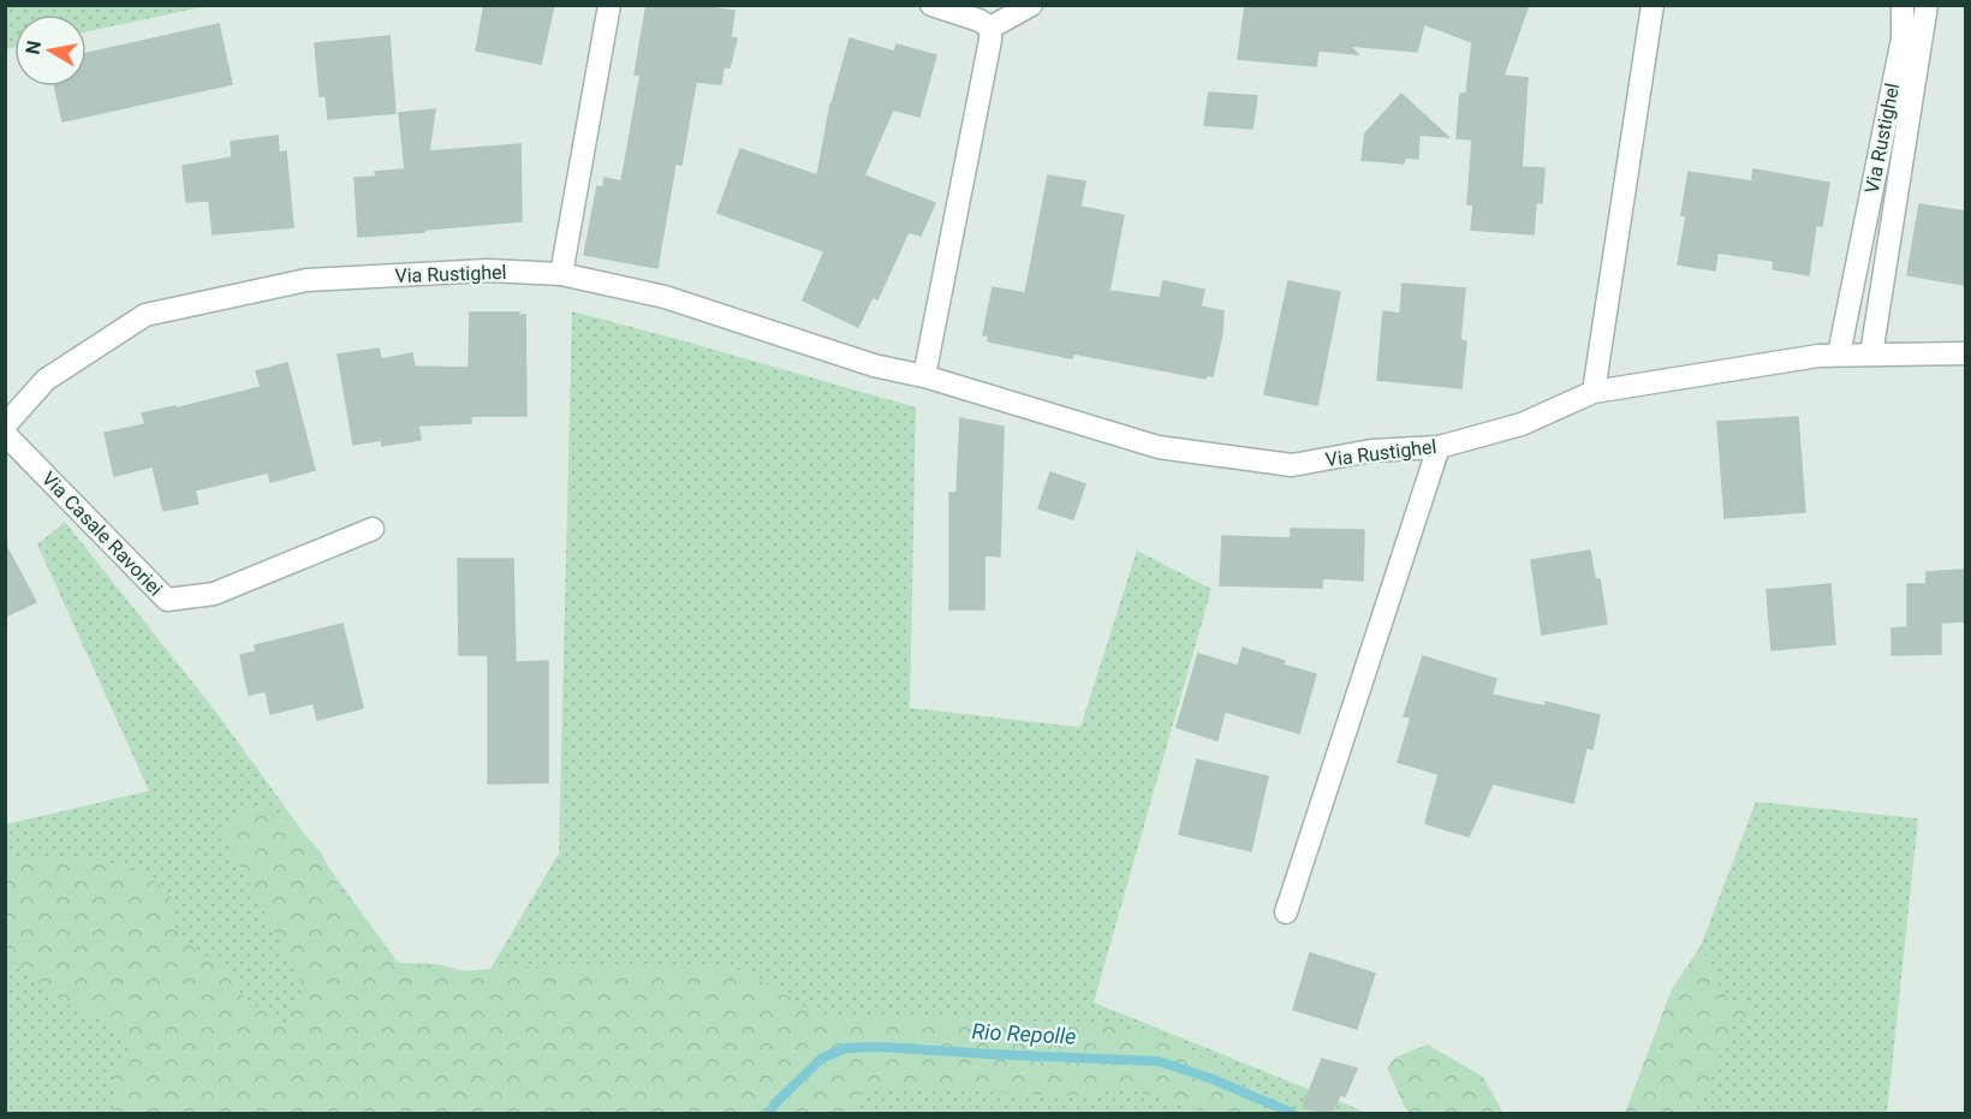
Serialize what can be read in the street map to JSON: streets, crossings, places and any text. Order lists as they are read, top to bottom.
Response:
{
  "streets": {
    "street": ["Via Rustighel", "Via Casale Ravoriei"]
  },
  "water": ["Rio Repolle"],
  "north": "left"
}
